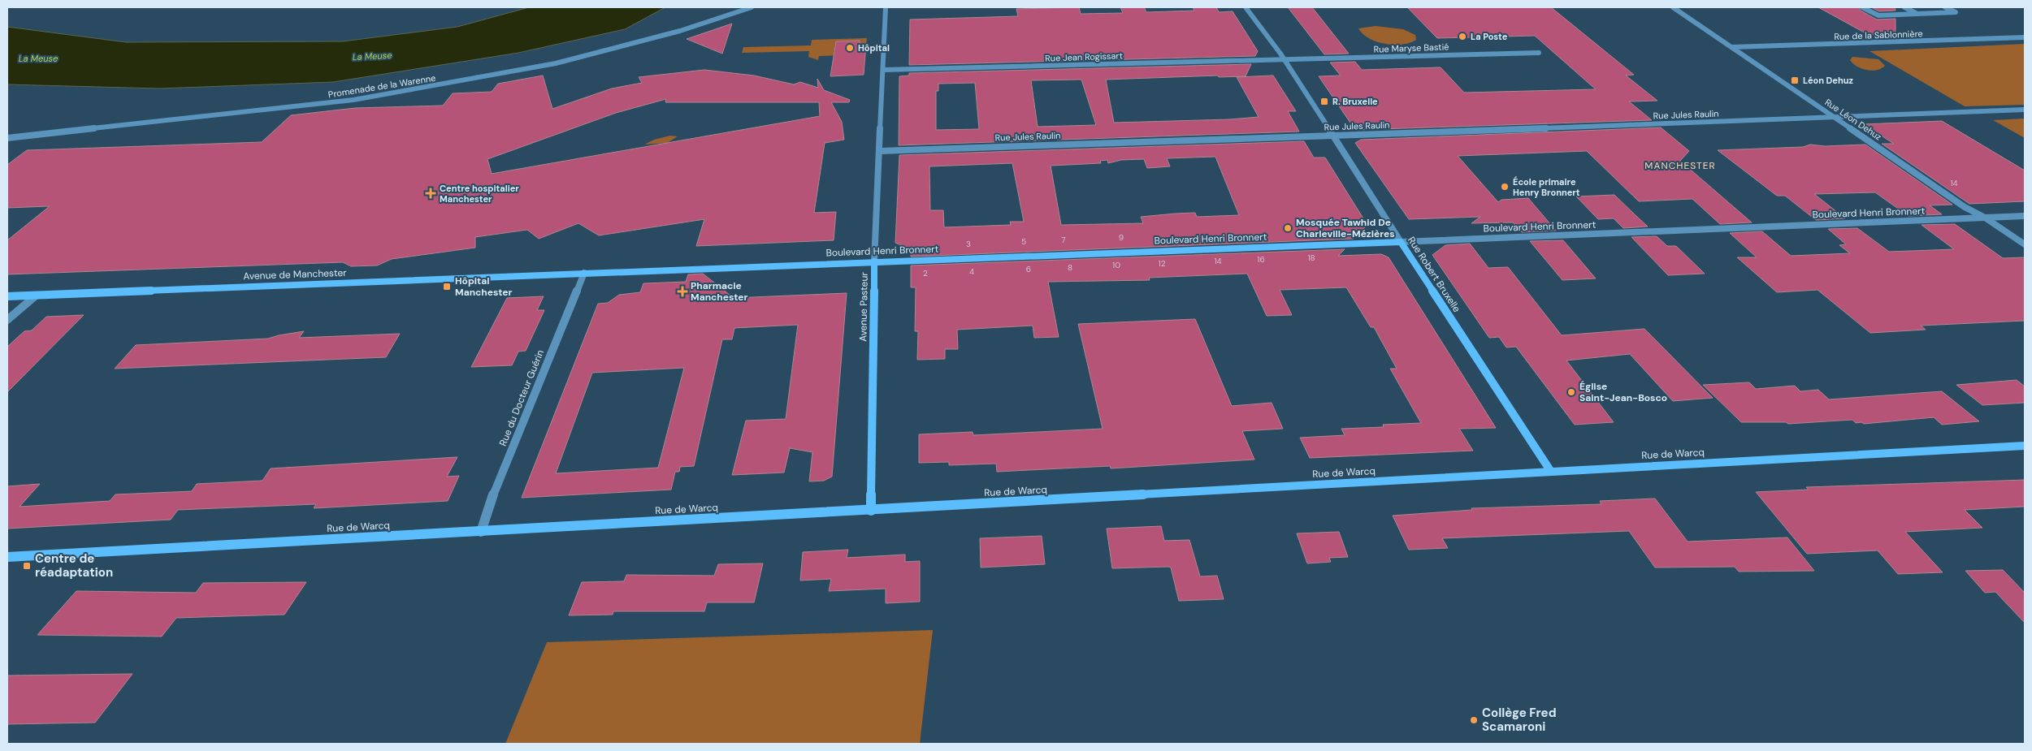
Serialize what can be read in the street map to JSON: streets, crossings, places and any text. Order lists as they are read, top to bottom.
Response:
{
  "streets": {
    "main road": [
      "Boulevard Henri Bronnert",
      "Avenue de Manchester",
      "Rue Robert Bruxelle",
      "Avenue Pasteur",
      "Rue de Warcq"
    ],
    "street": [
      "Rue de la Sablonnière",
      "Rue Maryse Bastié",
      "Rue Jean Rogissart",
      "Promenade de la Warenne",
      "Rue Jules Raulin",
      "Rue Léon Dehuz",
      "Rue du Docteur Guérin"
    ]
  },
  "crossings": [
    ["Rue de la Sablonnière", "Rue Léon Dehuz"],
    ["Rue Maryse Bastié", "Rue Jean Rogissart"],
    ["Rue Maryse Bastié", "Rue Robert Bruxelle"],
    ["Rue Jean Rogissart", "Rue Robert Bruxelle"],
    ["Rue Jean Rogissart", "Avenue Pasteur"],
    ["Rue Jules Raulin", "Rue Léon Dehuz"],
    ["Rue Jules Raulin", "Rue Robert Bruxelle"],
    ["Rue Jules Raulin", "Avenue Pasteur"],
    ["Rue Léon Dehuz", "Boulevard Henri Bronnert"],
    ["Boulevard Henri Bronnert", "Avenue de Manchester"],
    ["Boulevard Henri Bronnert", "Rue Robert Bruxelle"],
    ["Boulevard Henri Bronnert", "Avenue Pasteur"],
    ["Boulevard Henri Bronnert", "Rue du Docteur Guérin"],
    ["Avenue de Manchester", "Rue du Docteur Guérin"],
    ["Rue Robert Bruxelle", "Rue de Warcq"],
    ["Avenue Pasteur", "Rue de Warcq"],
    ["Rue du Docteur Guérin", "Rue de Warcq"]
  ],
  "districts": ["MANCHESTER"],
  "water": ["La Meuse"],
  "places": {
    "other": [
      "La Poste",
      "Hôpital",
      "École primaire Henry Bronnert",
      "Mosquée Tawhid De Charleville-Mézières",
      "Église Saint-Jean-Bosco",
      "Collège Fred Scamaroni"
    ],
    "transit": [
      "Léon Dehuz",
      "R. Bruxelle",
      "Hôpital Manchester",
      "Centre de réadaptation"
    ],
    "health": ["Centre hospitalier Manchester", "Pharmacie Manchester"]
  },
  "house_numbers": [
    "14",
    "9",
    "7",
    "5",
    "3",
    "18",
    "16",
    "14",
    "12",
    "10",
    "8",
    "6",
    "4",
    "2"
  ]
}
